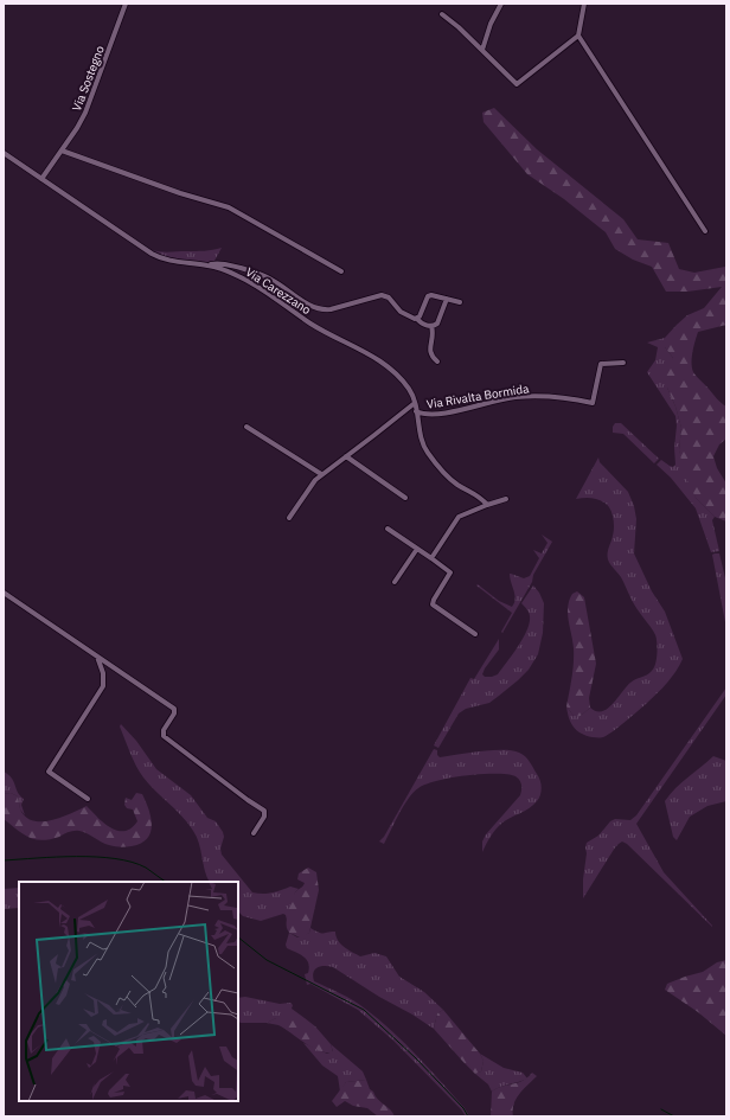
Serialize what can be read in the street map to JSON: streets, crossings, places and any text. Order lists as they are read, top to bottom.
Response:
{
  "streets": {
    "street": ["Via Sostegno", "Via Carezzano", "Via Rivalta Bormida"]
  },
  "crossings": [
    ["Via Sostegno", "Via Carezzano"],
    ["Via Carezzano", "Via Rivalta Bormida"]
  ]
}
